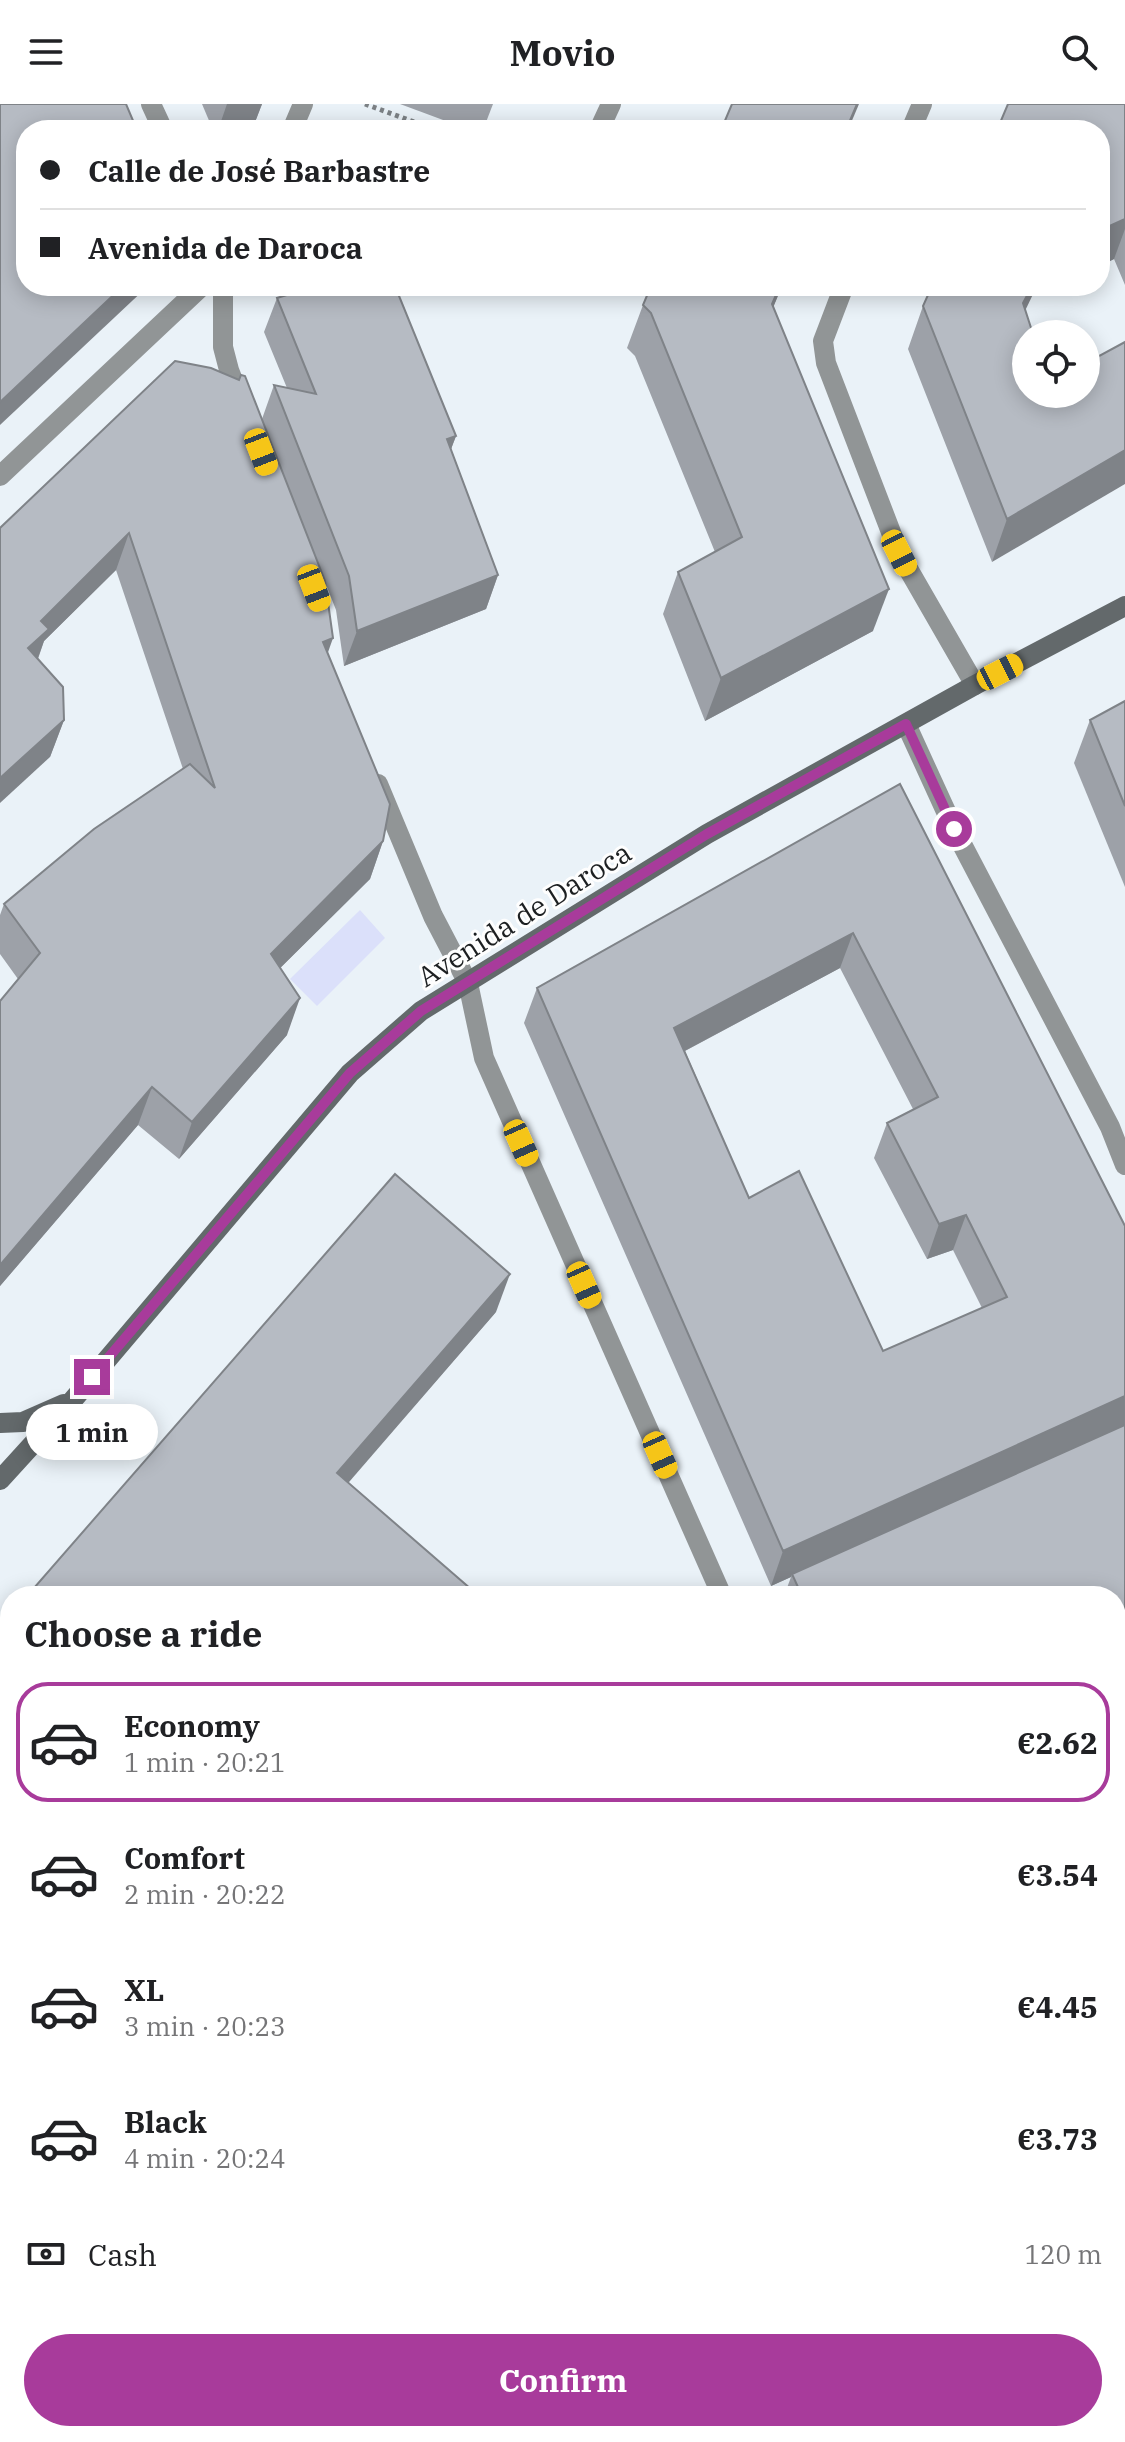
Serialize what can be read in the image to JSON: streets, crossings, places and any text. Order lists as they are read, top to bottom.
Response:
{
  "streets": {
    "main road": ["Avenida de Daroca"]
  },
  "page": {
    "header": "Movio",
    "banner": ["Calle de José Barbastre", "Avenida de Daroca"],
    "bubble": "1 min",
    "heading": "Choose a ride",
    "list": [
      {
        "name": "Economy",
        "note": "1 min · 20:21",
        "value": "€2.62"
      },
      {
        "name": "Comfort",
        "note": "2 min · 20:22",
        "value": "€3.54"
      },
      {
        "name": "XL",
        "note": "3 min · 20:23",
        "value": "€4.45"
      },
      {
        "name": "Black",
        "note": "4 min · 20:24",
        "value": "€3.73"
      }
    ],
    "pay": ["Cash", "120 m"],
    "buttons": "Confirm"
  }
}
